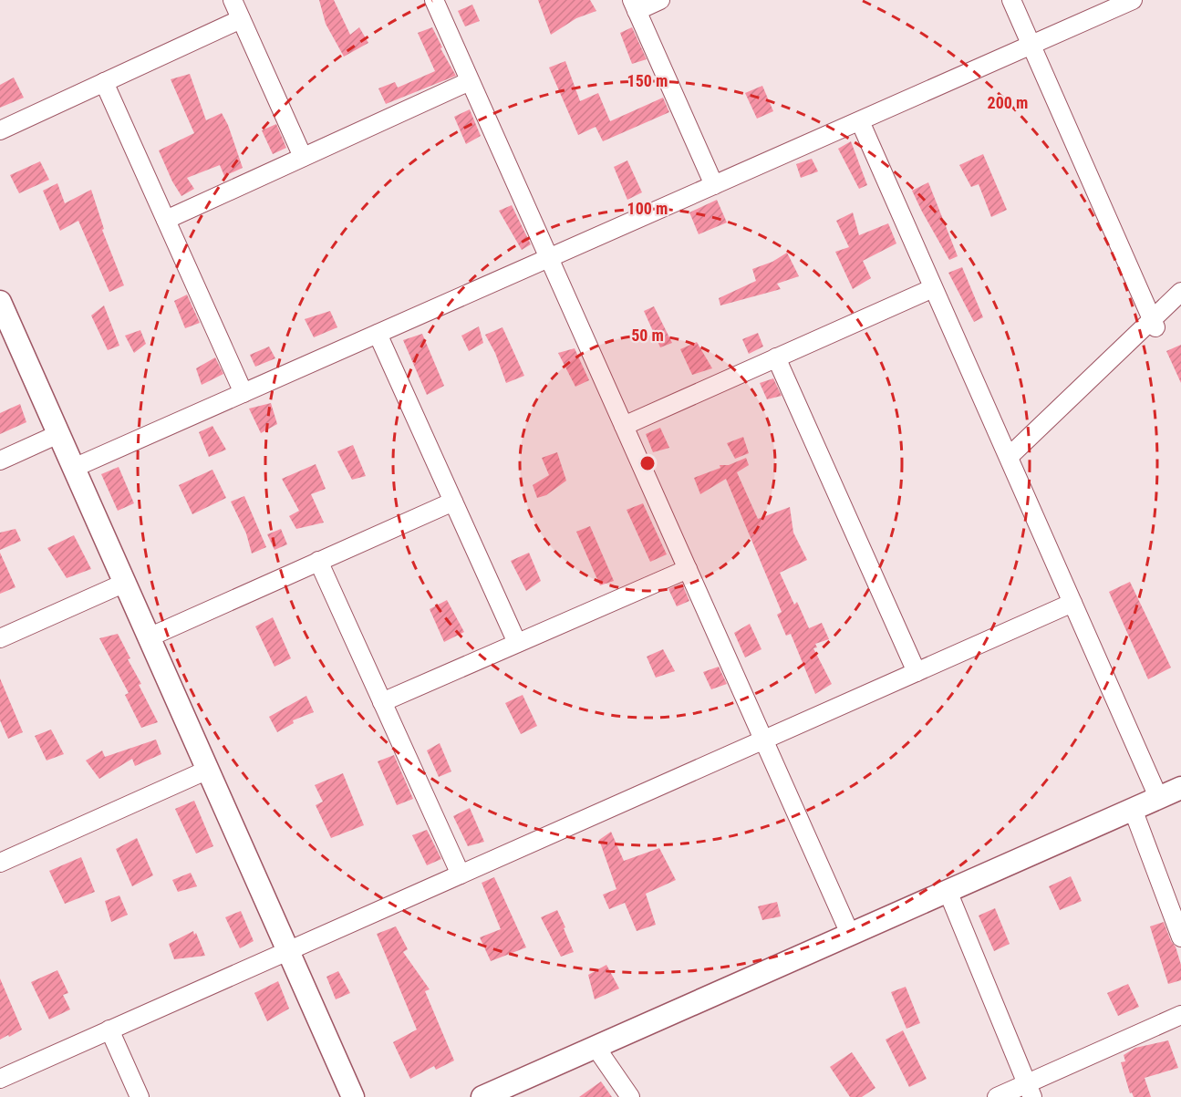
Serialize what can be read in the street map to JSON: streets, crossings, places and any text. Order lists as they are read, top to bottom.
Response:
{
  "rings": [
    "150 m",
    "200 m",
    "100 m",
    "50 m"
  ]
}
